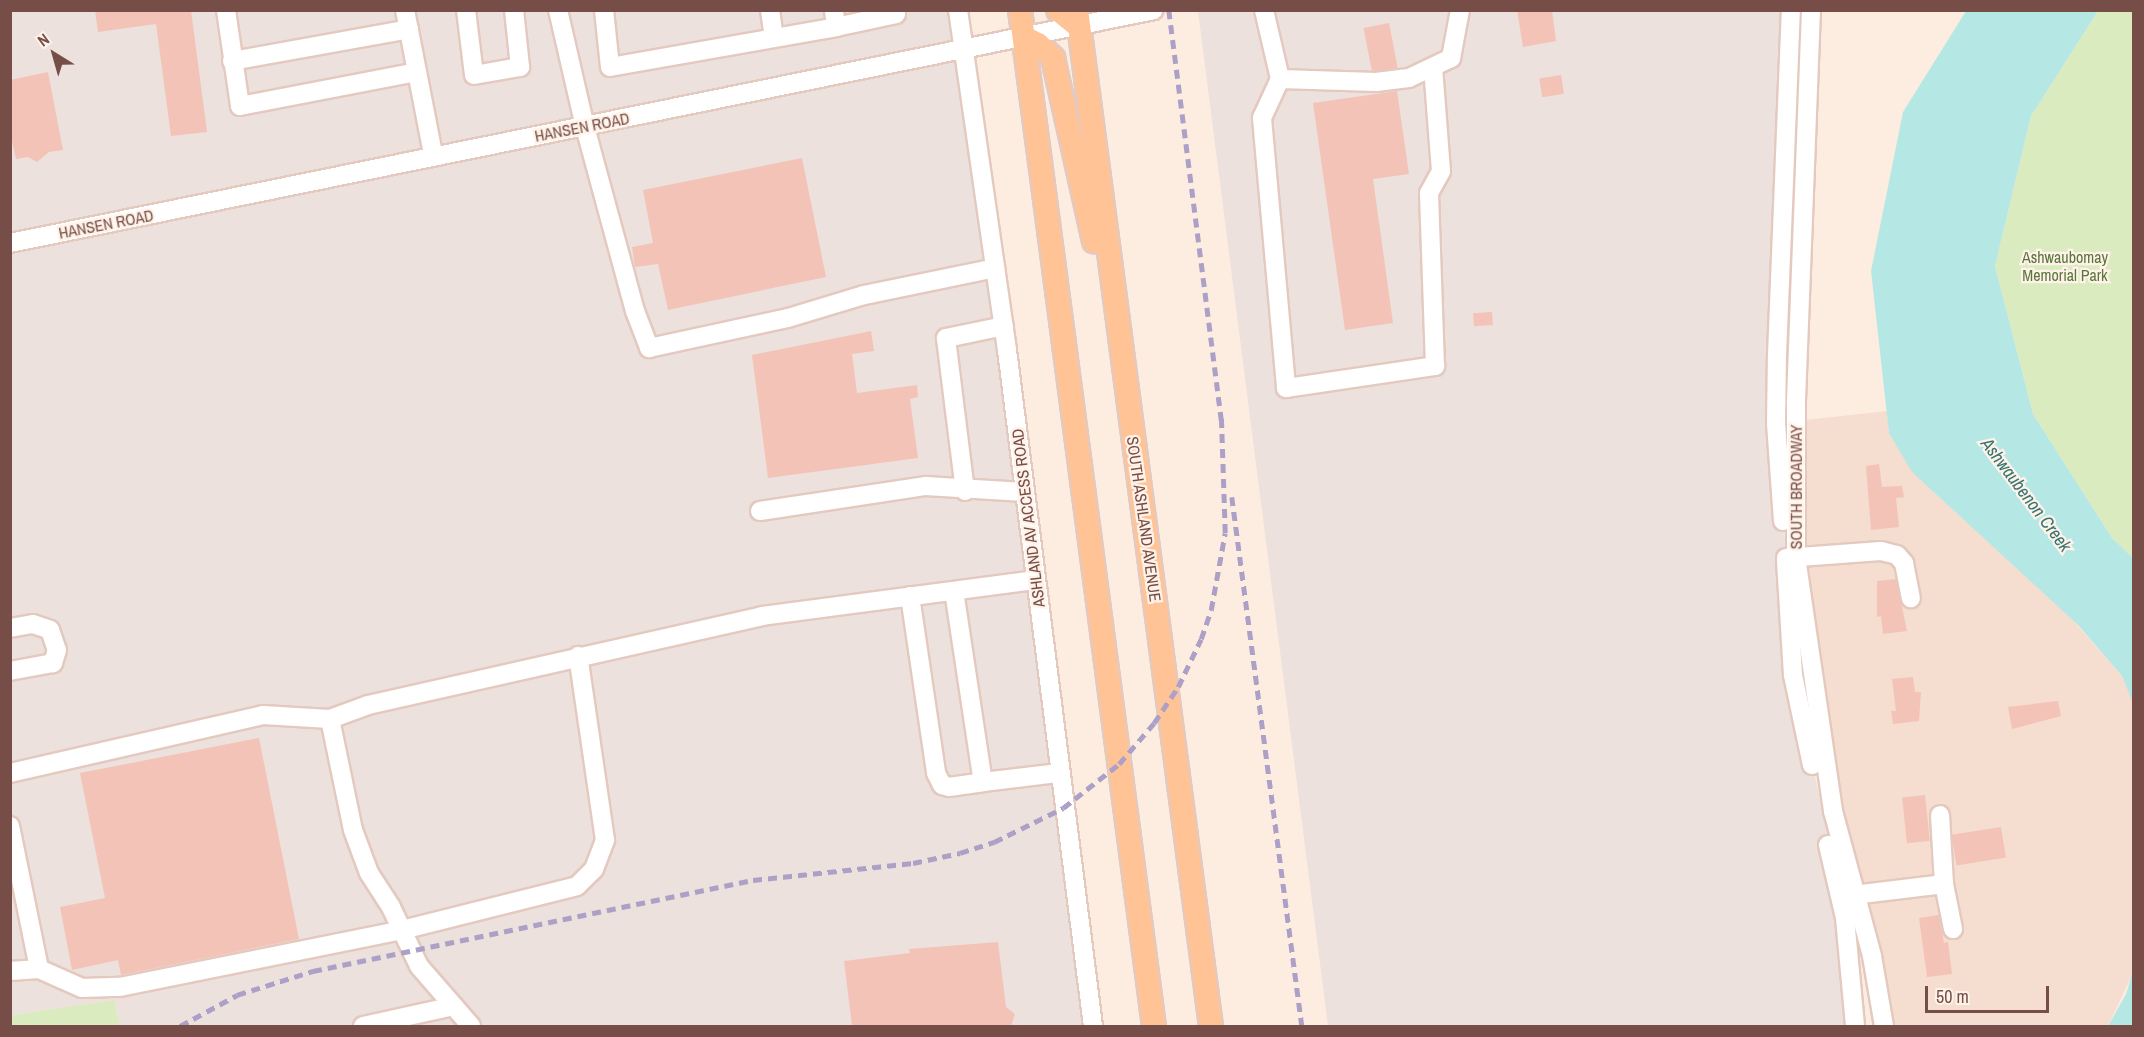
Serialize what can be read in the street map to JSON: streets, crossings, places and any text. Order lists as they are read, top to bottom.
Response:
{
  "streets": {
    "main road": ["SOUTH ASHLAND AVENUE"],
    "street": ["HANSEN ROAD", "SOUTH BROADWAY", "ASHLAND AV ACCESS ROAD"]
  },
  "crossings": [
    ["HANSEN ROAD", "ASHLAND AV ACCESS ROAD"],
    ["HANSEN ROAD", "SOUTH ASHLAND AVENUE"]
  ],
  "water": ["Ashwaubenon Creek"],
  "parks": ["Ashwaubomay Memorial Park"],
  "scale_bar": "50 m",
  "north": "top left"
}
